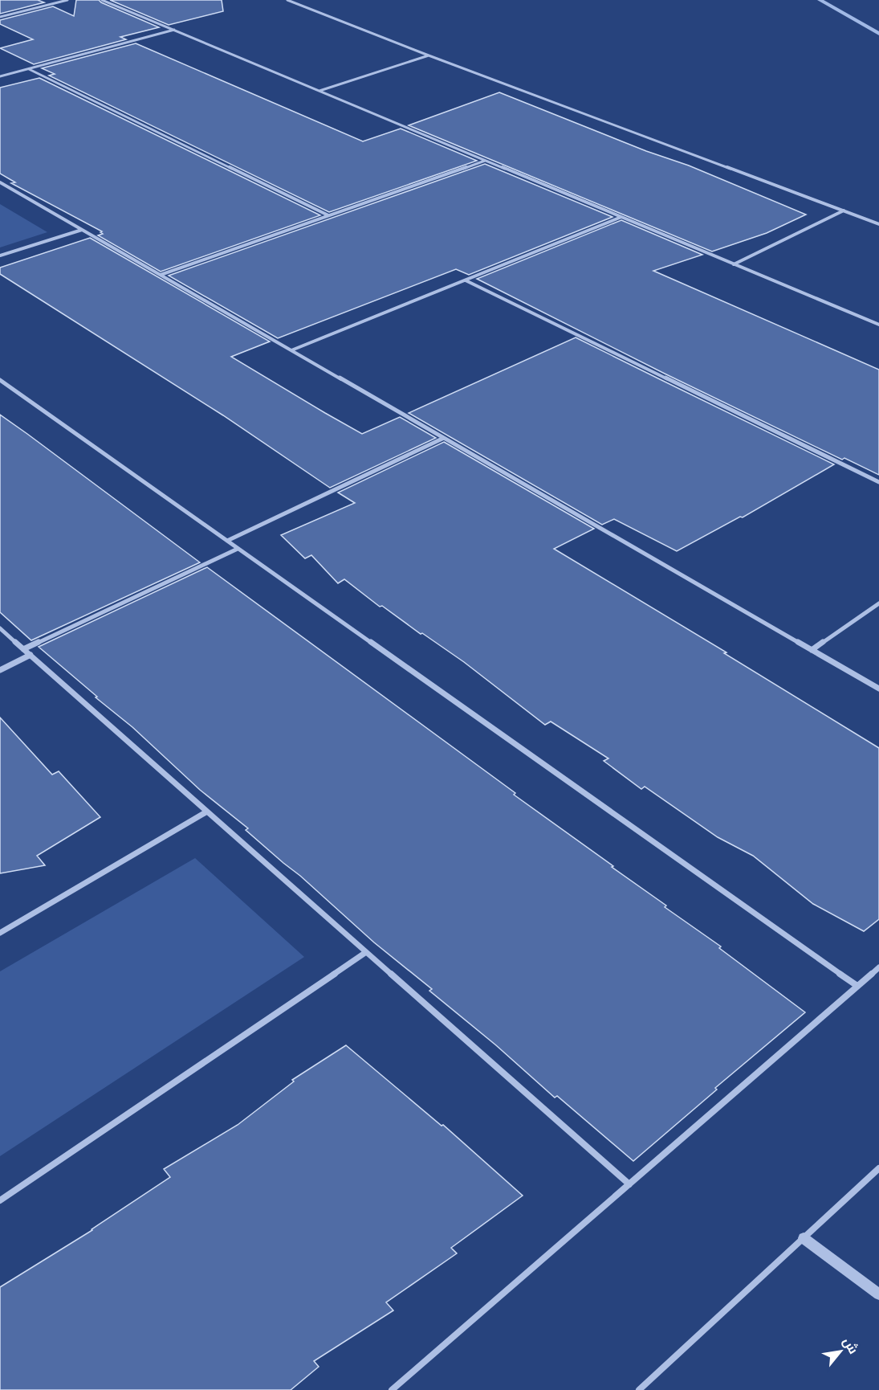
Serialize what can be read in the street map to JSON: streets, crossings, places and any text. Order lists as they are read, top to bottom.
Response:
{
  "north": "top right"
}
